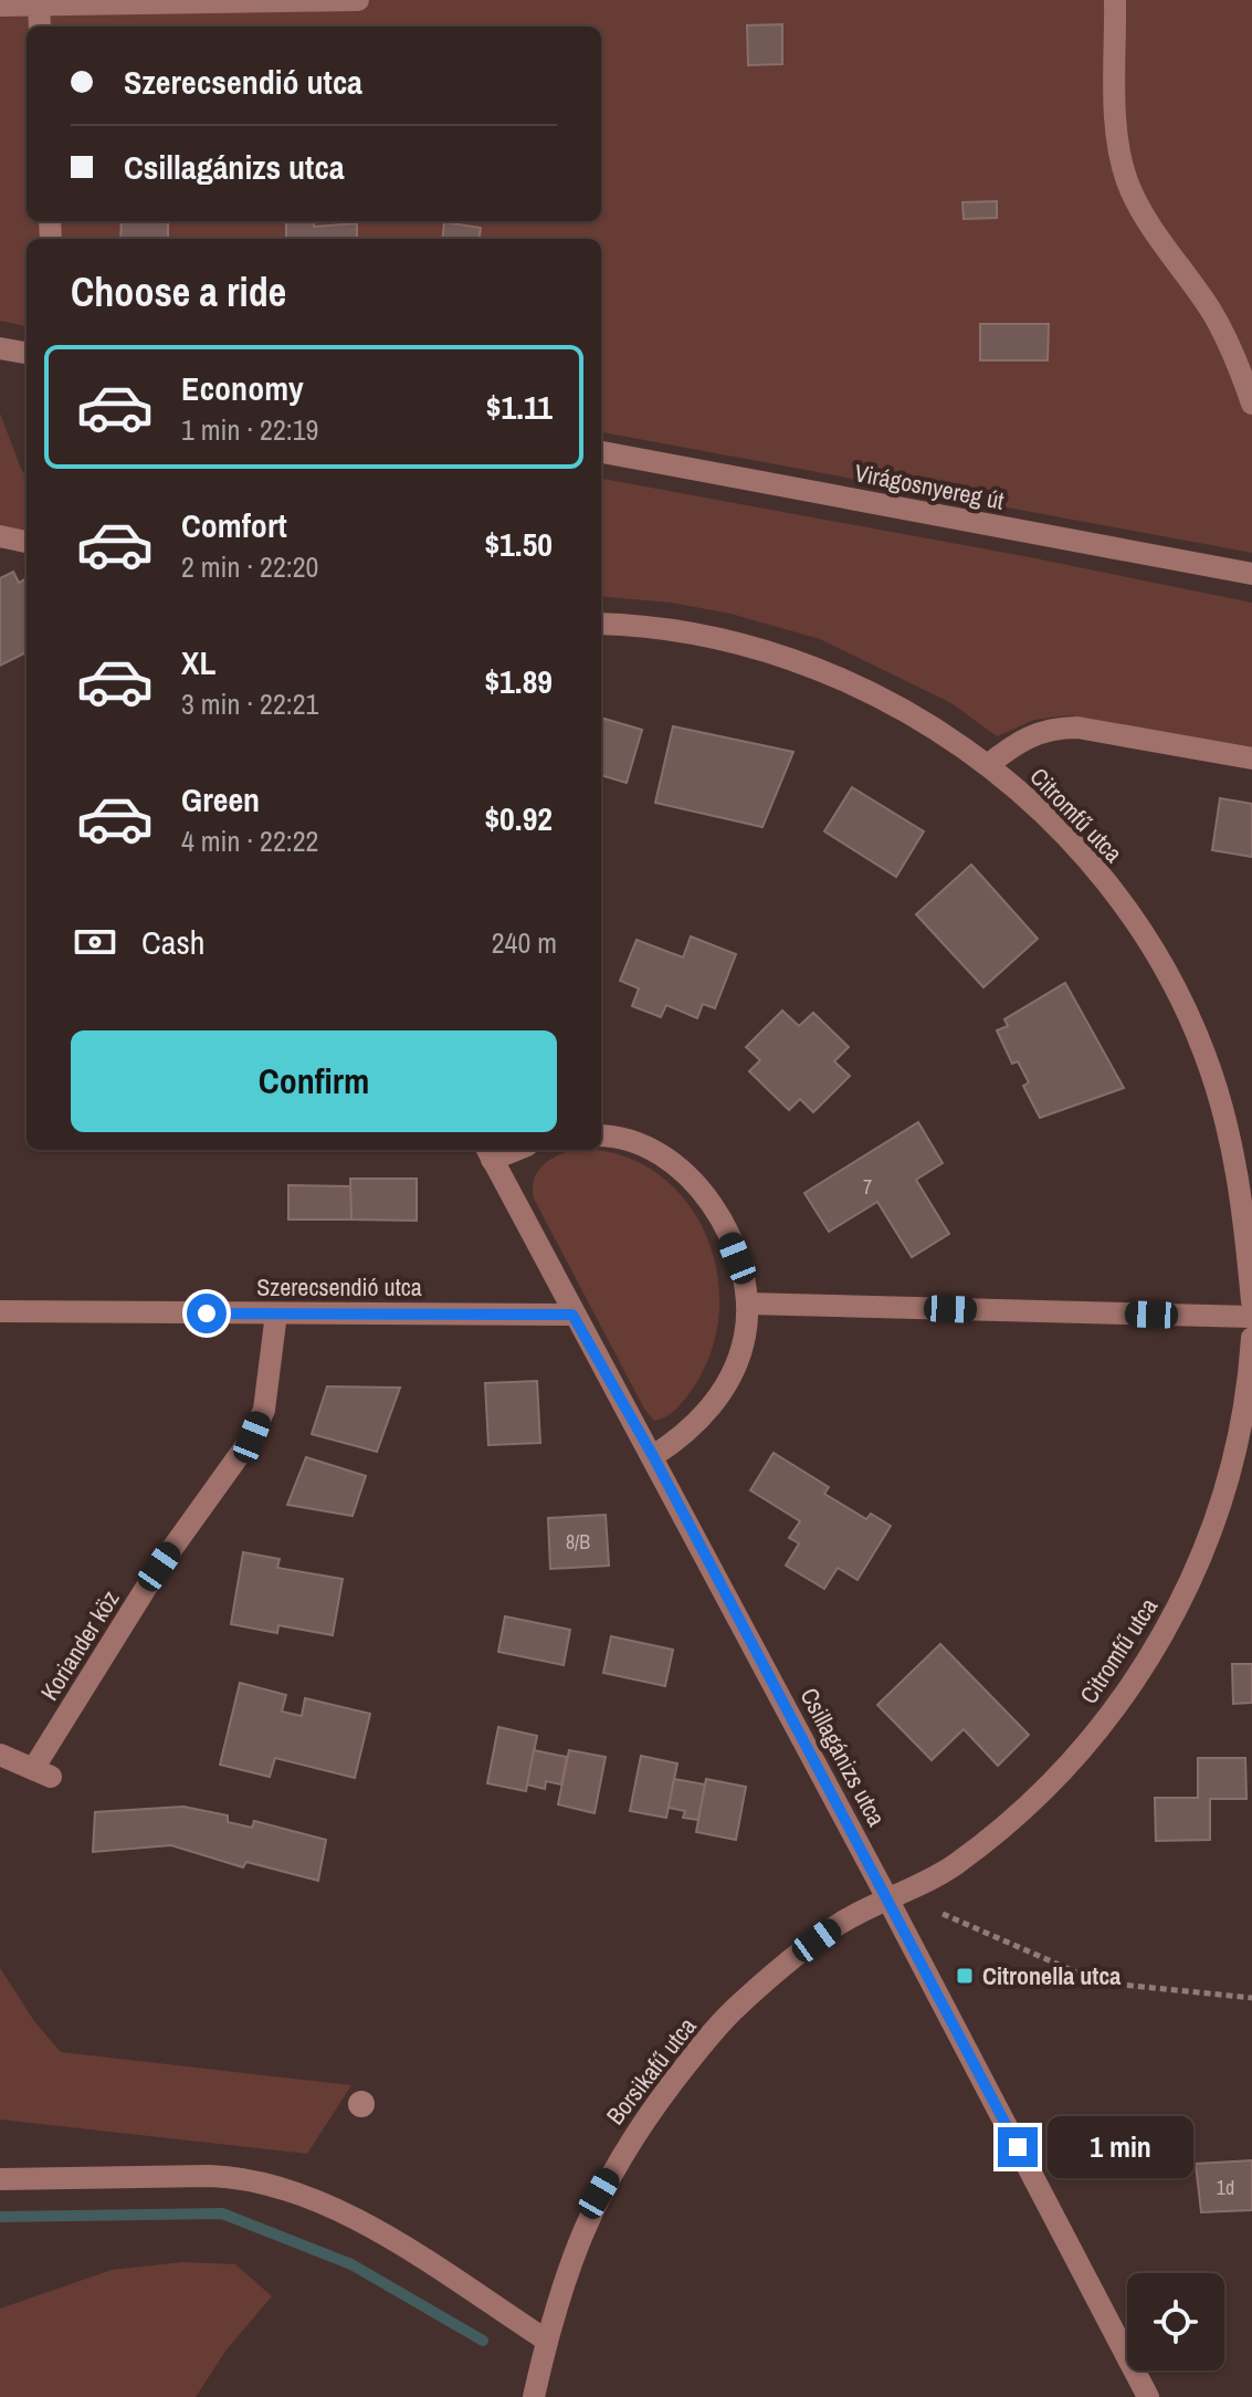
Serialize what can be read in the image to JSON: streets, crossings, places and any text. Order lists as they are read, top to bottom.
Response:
{
  "streets": {
    "street": [
      "Virágosnyereg út",
      "Citromfű utca",
      "Szerecsendió utca",
      "Koriander köz",
      "Csillagánizs utca",
      "Borsikafű utca"
    ]
  },
  "crossings": [
    ["Citromfű utca", "Csillagánizs utca"],
    ["Citromfű utca", "Borsikafű utca"],
    ["Szerecsendió utca", "Koriander köz"],
    ["Szerecsendió utca", "Csillagánizs utca"],
    ["Csillagánizs utca", "Borsikafű utca"]
  ],
  "places": {
    "transit": ["Citronella utca"]
  },
  "house_numbers": ["7", "8/B", "1d"],
  "page": {
    "banner": ["Szerecsendió utca", "Csillagánizs utca"],
    "heading": "Choose a ride",
    "list": [
      {
        "name": "Economy",
        "note": "1 min · 22:19",
        "value": "$1.11"
      },
      {
        "name": "Comfort",
        "note": "2 min · 22:20",
        "value": "$1.50"
      },
      {
        "name": "XL",
        "note": "3 min · 22:21",
        "value": "$1.89"
      },
      {
        "name": "Green",
        "note": "4 min · 22:22",
        "value": "$0.92"
      }
    ],
    "pay": ["Cash", "240 m"],
    "buttons": "Confirm",
    "bubble": "1 min"
  }
}
